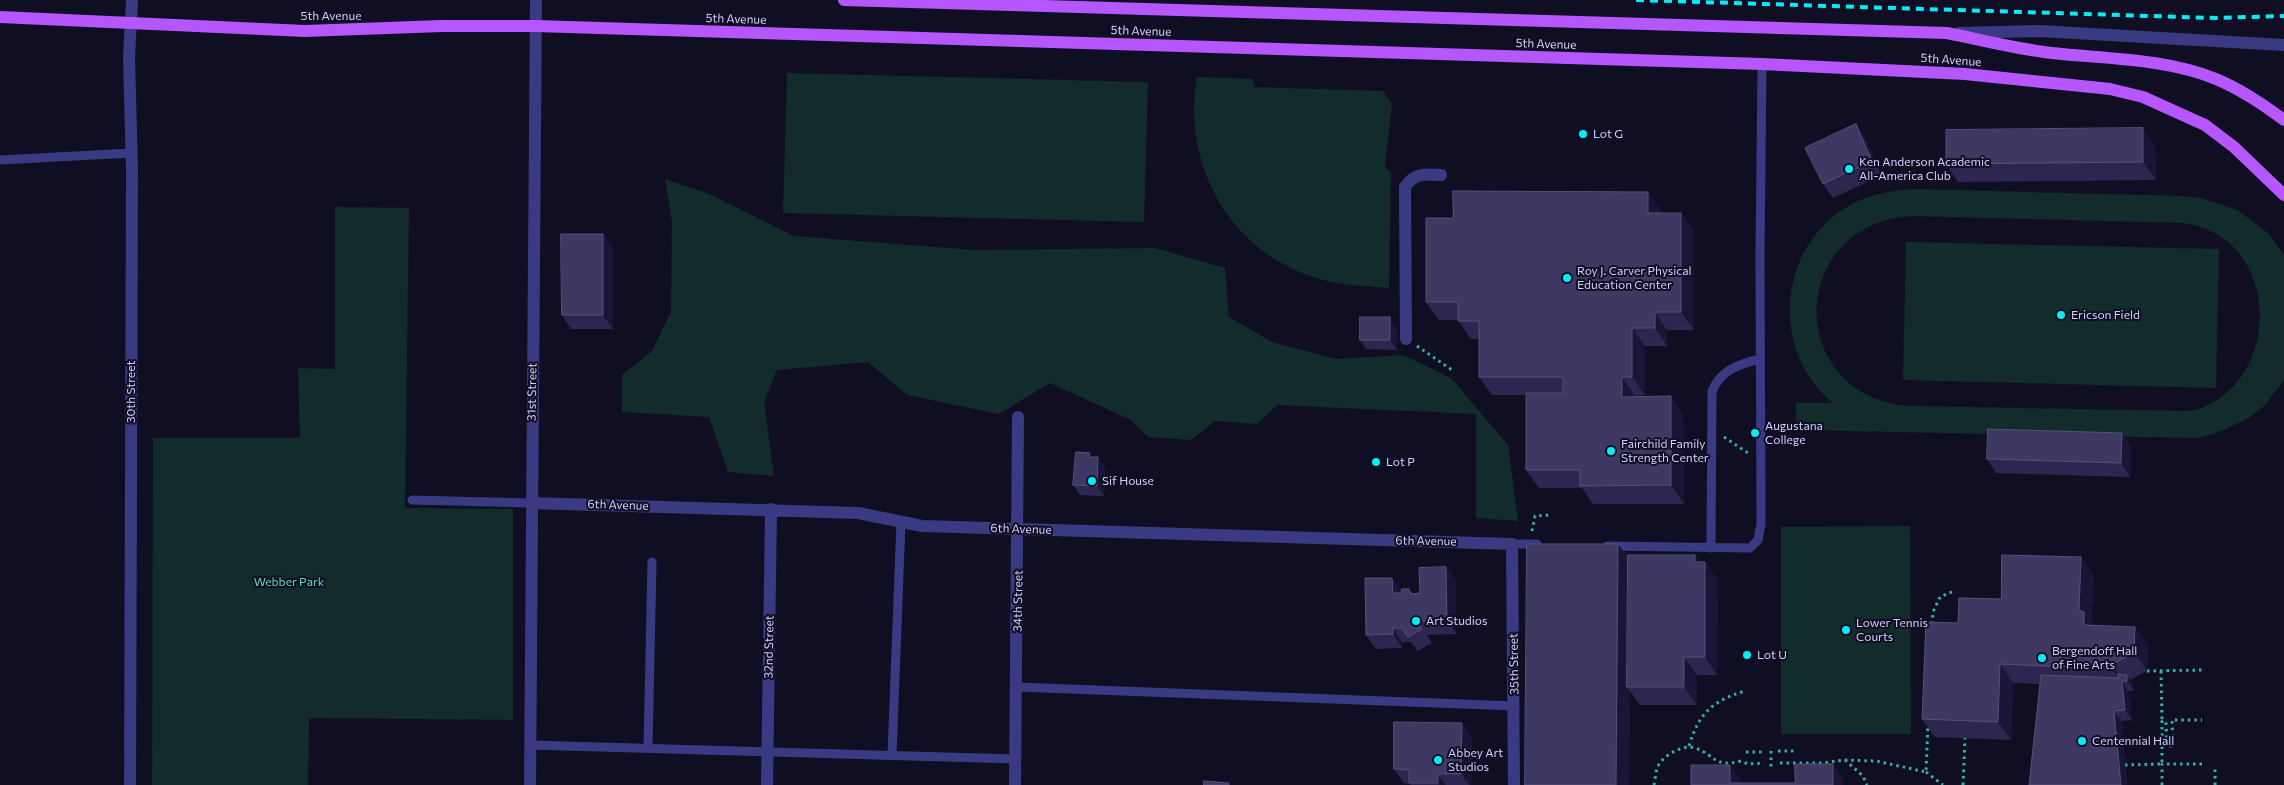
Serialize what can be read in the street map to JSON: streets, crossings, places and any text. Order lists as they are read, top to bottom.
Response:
{
  "streets": {
    "main road": ["5th Avenue"],
    "street": [
      "30th Street",
      "31st Street",
      "6th Avenue",
      "34th Street",
      "32nd Street",
      "35th Street"
    ]
  },
  "crossings": [
    ["5th Avenue", "30th Street"],
    ["5th Avenue", "31st Street"],
    ["31st Street", "6th Avenue"],
    ["6th Avenue", "34th Street"],
    ["6th Avenue", "32nd Street"],
    ["6th Avenue", "35th Street"]
  ],
  "parks": ["Webber Park"],
  "places": [
    "Lot G",
    "Ken Anderson Academic All-America Club",
    "Roy J. Carver Physical Education Center",
    "Ericson Field",
    "Augustana College",
    "Fairchild Family Strength Center",
    "Lot P",
    "Sif House",
    "Art Studios",
    "Lower Tennis Courts",
    "Lot U",
    "Bergendoff Hall of Fine Arts",
    "Centennial Hall",
    "Abbey Art Studios"
  ]
}
